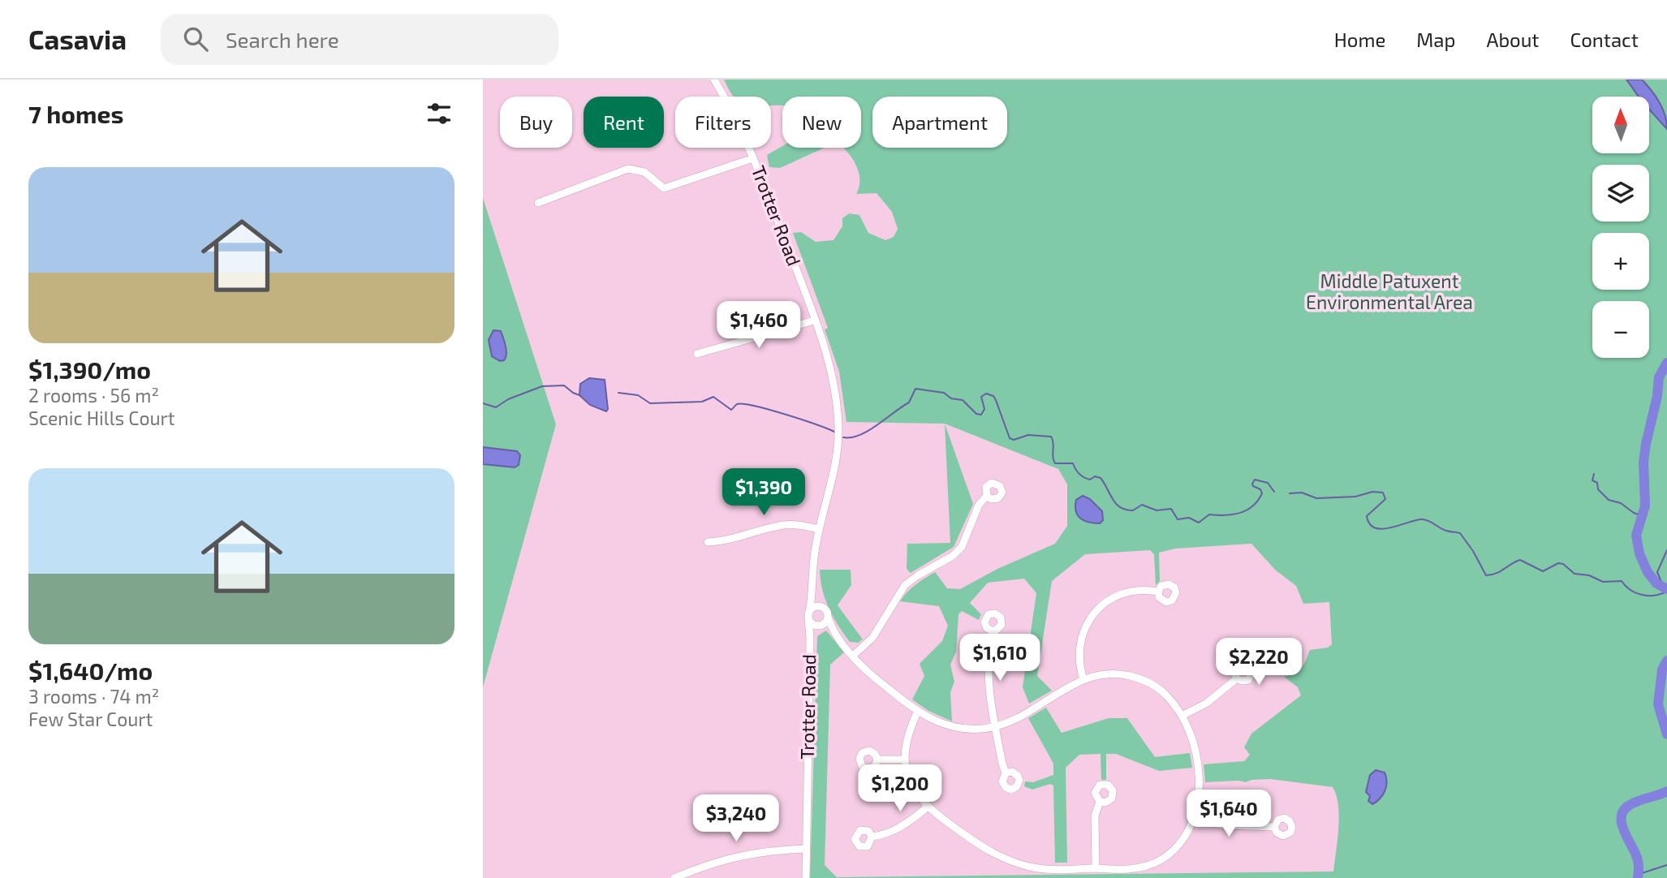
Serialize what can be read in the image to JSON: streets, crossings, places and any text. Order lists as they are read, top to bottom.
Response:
{
  "streets": {
    "street": ["Trotter Road"]
  },
  "parks": ["Middle Patuxent Environmental Area"],
  "north": "top",
  "page": {
    "header": "Casavia",
    "search": "Search here",
    "nav": [
      "Home",
      "Map",
      "About",
      "Contact"
    ],
    "heading": "7 homes",
    "map_buttons": ["+", "−"],
    "chip": [
      "Buy",
      "Rent",
      "Filters",
      "New",
      "Apartment"
    ],
    "list": [
      {
        "name": "$1,390/mo",
        "note": "2 rooms · 56 m² · Scenic Hills Court"
      },
      {
        "name": "$1,640/mo",
        "note": "3 rooms · 74 m² · Few Star Court"
      }
    ],
    "price": [
      "$1,460",
      "$1,390",
      "$1,610",
      "$2,220",
      "$1,200",
      "$1,640",
      "$3,240"
    ]
  }
}
